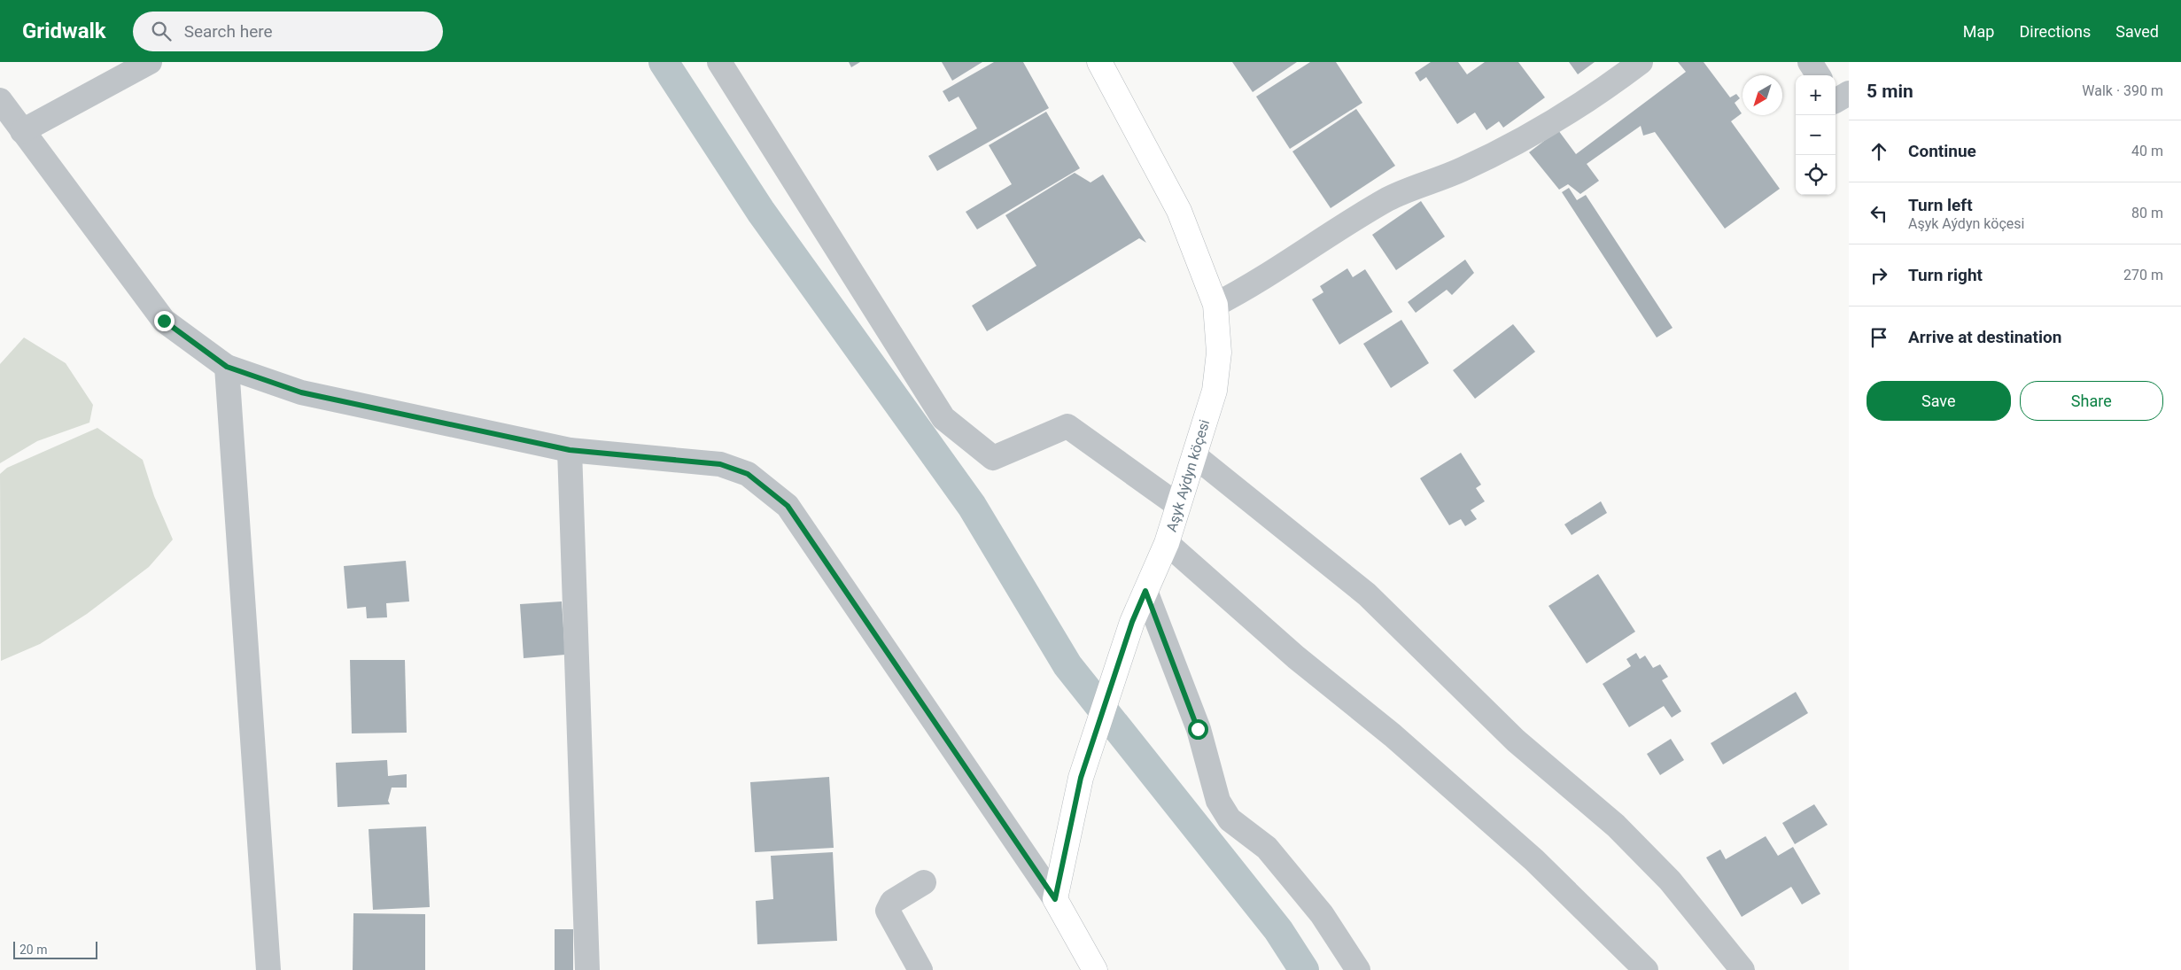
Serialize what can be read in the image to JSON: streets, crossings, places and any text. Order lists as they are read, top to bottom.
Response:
{
  "streets": {
    "main road": ["Aşyk Aýdyn köçesi"]
  },
  "scale_bar": "20 m",
  "north": "bottom left",
  "page": {
    "header": "Gridwalk",
    "search": "Search here",
    "nav": ["Map", "Directions", "Saved"],
    "heading": ["5 min", "Walk · 390 m"],
    "map_buttons": ["+", "−"],
    "list": [
      ["Continue", "40 m"],
      ["Turn left", "Aşyk Aýdyn köçesi", "80 m"],
      ["Turn right", "270 m"],
      "Arrive at destination"
    ],
    "buttons": ["Save", "Share"],
    "scale": "20 m"
  }
}
